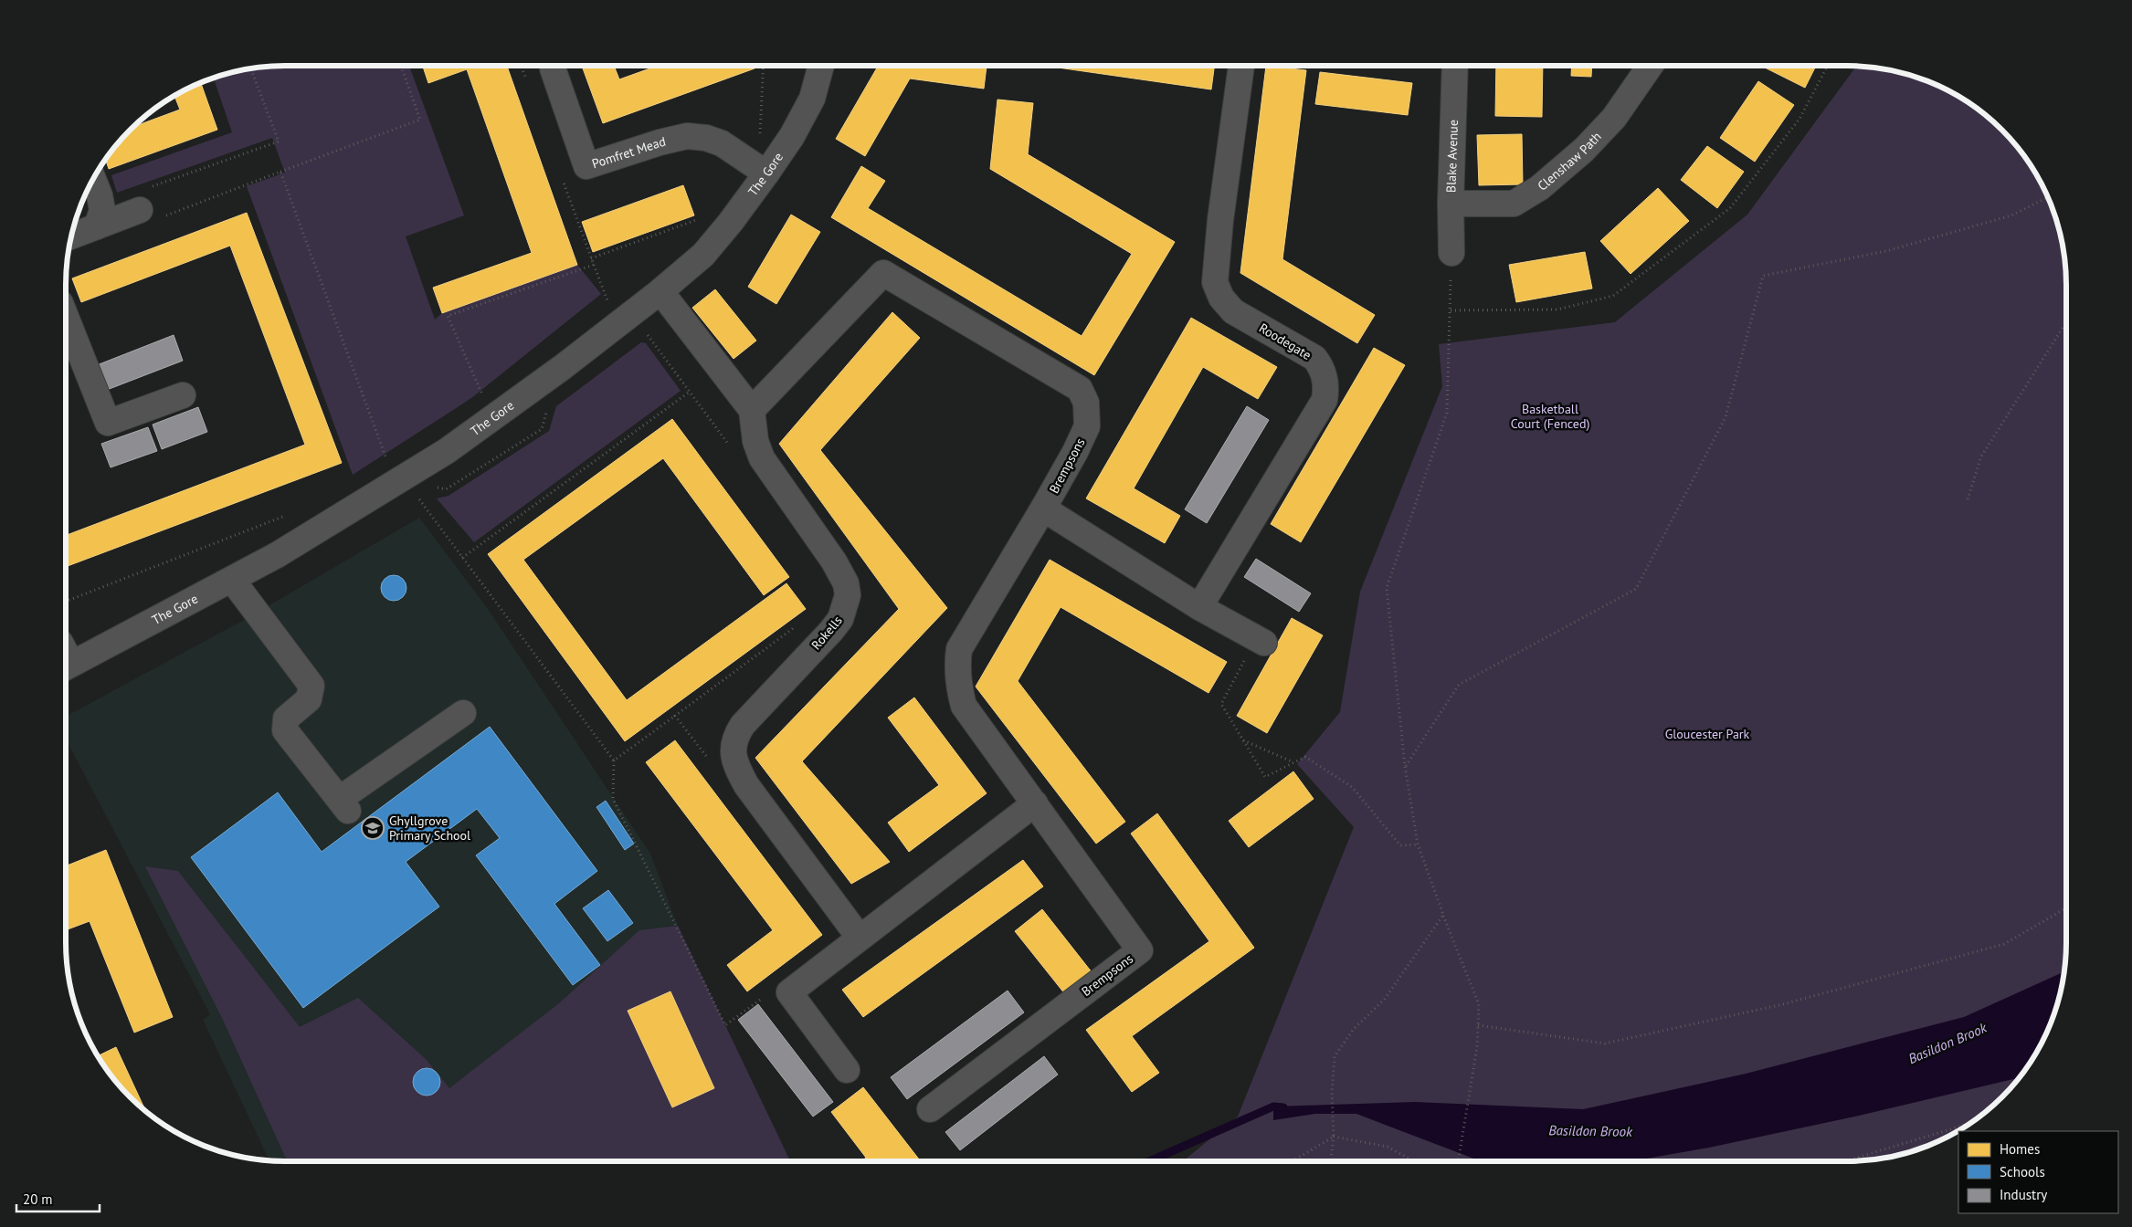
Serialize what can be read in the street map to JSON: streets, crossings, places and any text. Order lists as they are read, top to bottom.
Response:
{
  "streets": {
    "street": [
      "Pomfret Mead",
      "Blake Avenue",
      "Clenshaw Path",
      "The Gore",
      "Roodegate",
      "Brempsons",
      "Rokells"
    ]
  },
  "crossings": [
    ["Pomfret Mead", "The Gore"],
    ["Blake Avenue", "Clenshaw Path"],
    ["Brempsons", "Rokells"]
  ],
  "water": ["Basildon Brook"],
  "parks": ["Basketball Court (Fenced)", "Gloucester Park"],
  "places": {
    "school or university": ["Ghyllgrove Primary School"]
  },
  "legend": ["Homes", "Schools", "Industry"],
  "scale_bar": "20 m"
}
